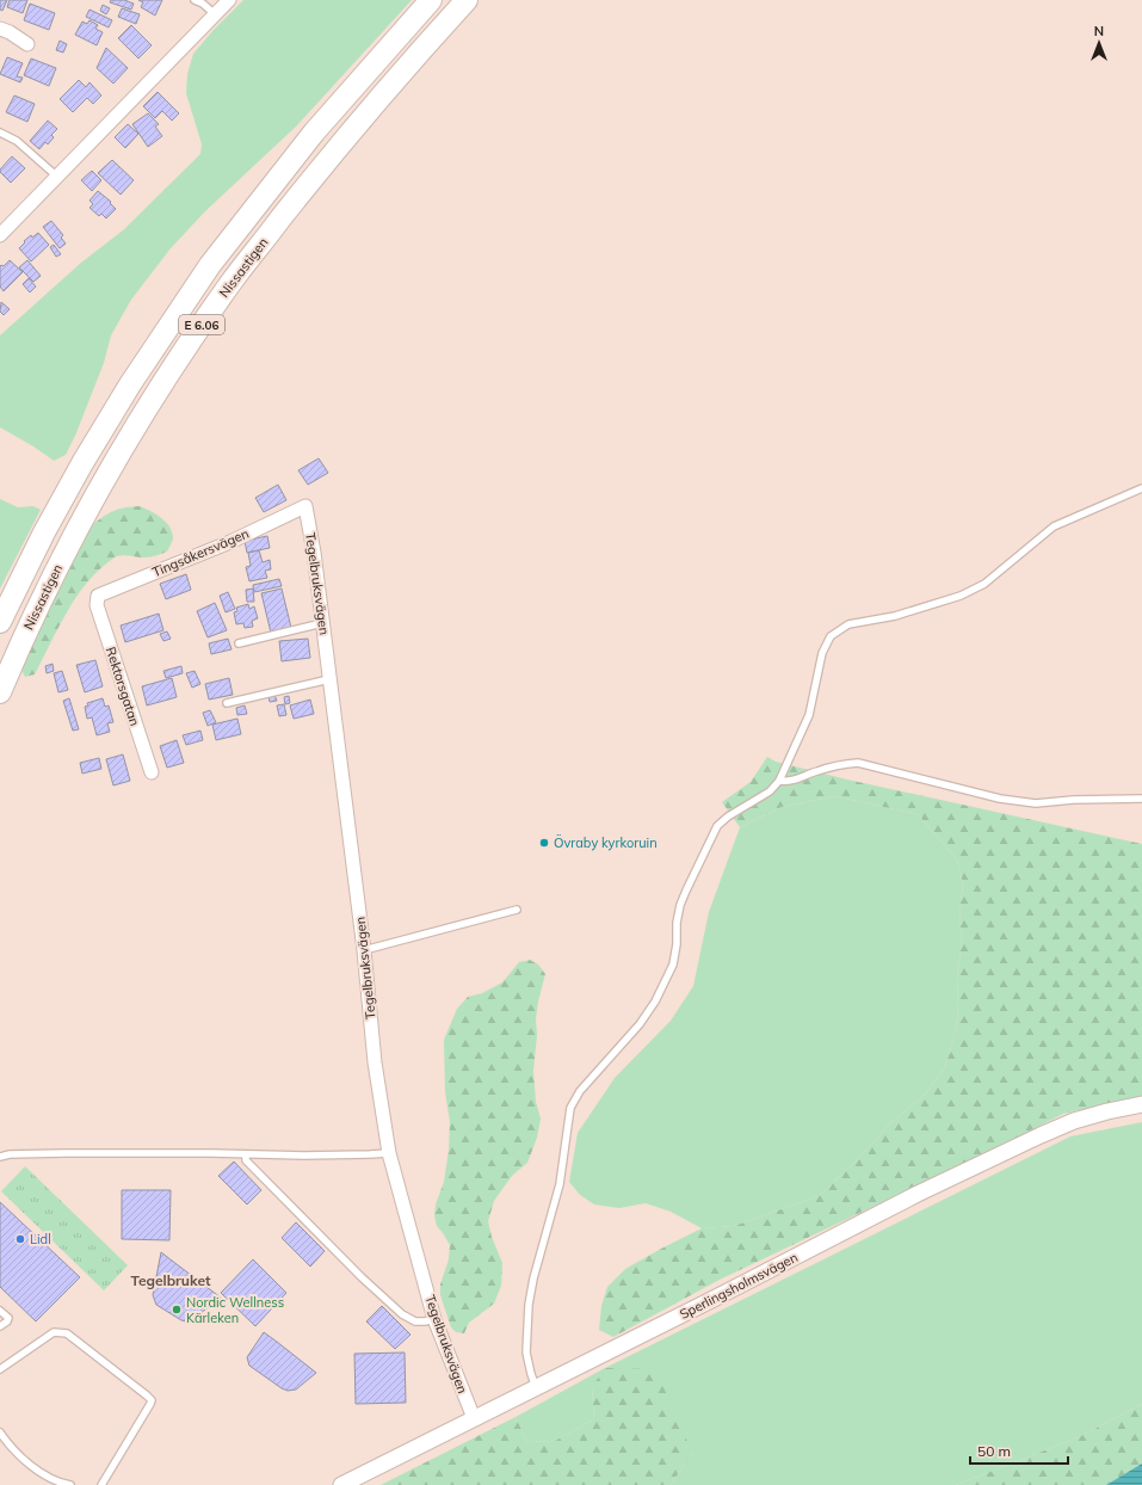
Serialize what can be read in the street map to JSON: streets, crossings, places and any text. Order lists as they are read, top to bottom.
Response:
{
  "streets": {
    "highway": ["Nissastigen", "E 6.06"],
    "street": [
      "Tingsåkersvägen",
      "Tegelbruksvägen",
      "Rektorsgatan",
      "Sperlingsholmsvägen"
    ]
  },
  "crossings": [
    ["Tingsåkersvägen", "Tegelbruksvägen"],
    ["Tingsåkersvägen", "Rektorsgatan"],
    ["Tegelbruksvägen", "Sperlingsholmsvägen"]
  ],
  "districts": ["Tegelbruket"],
  "places": ["Övraby kyrkoruin", "Lidl", "Nordic Wellness Kärleken"],
  "scale_bar": "50 m",
  "north": "top"
}
